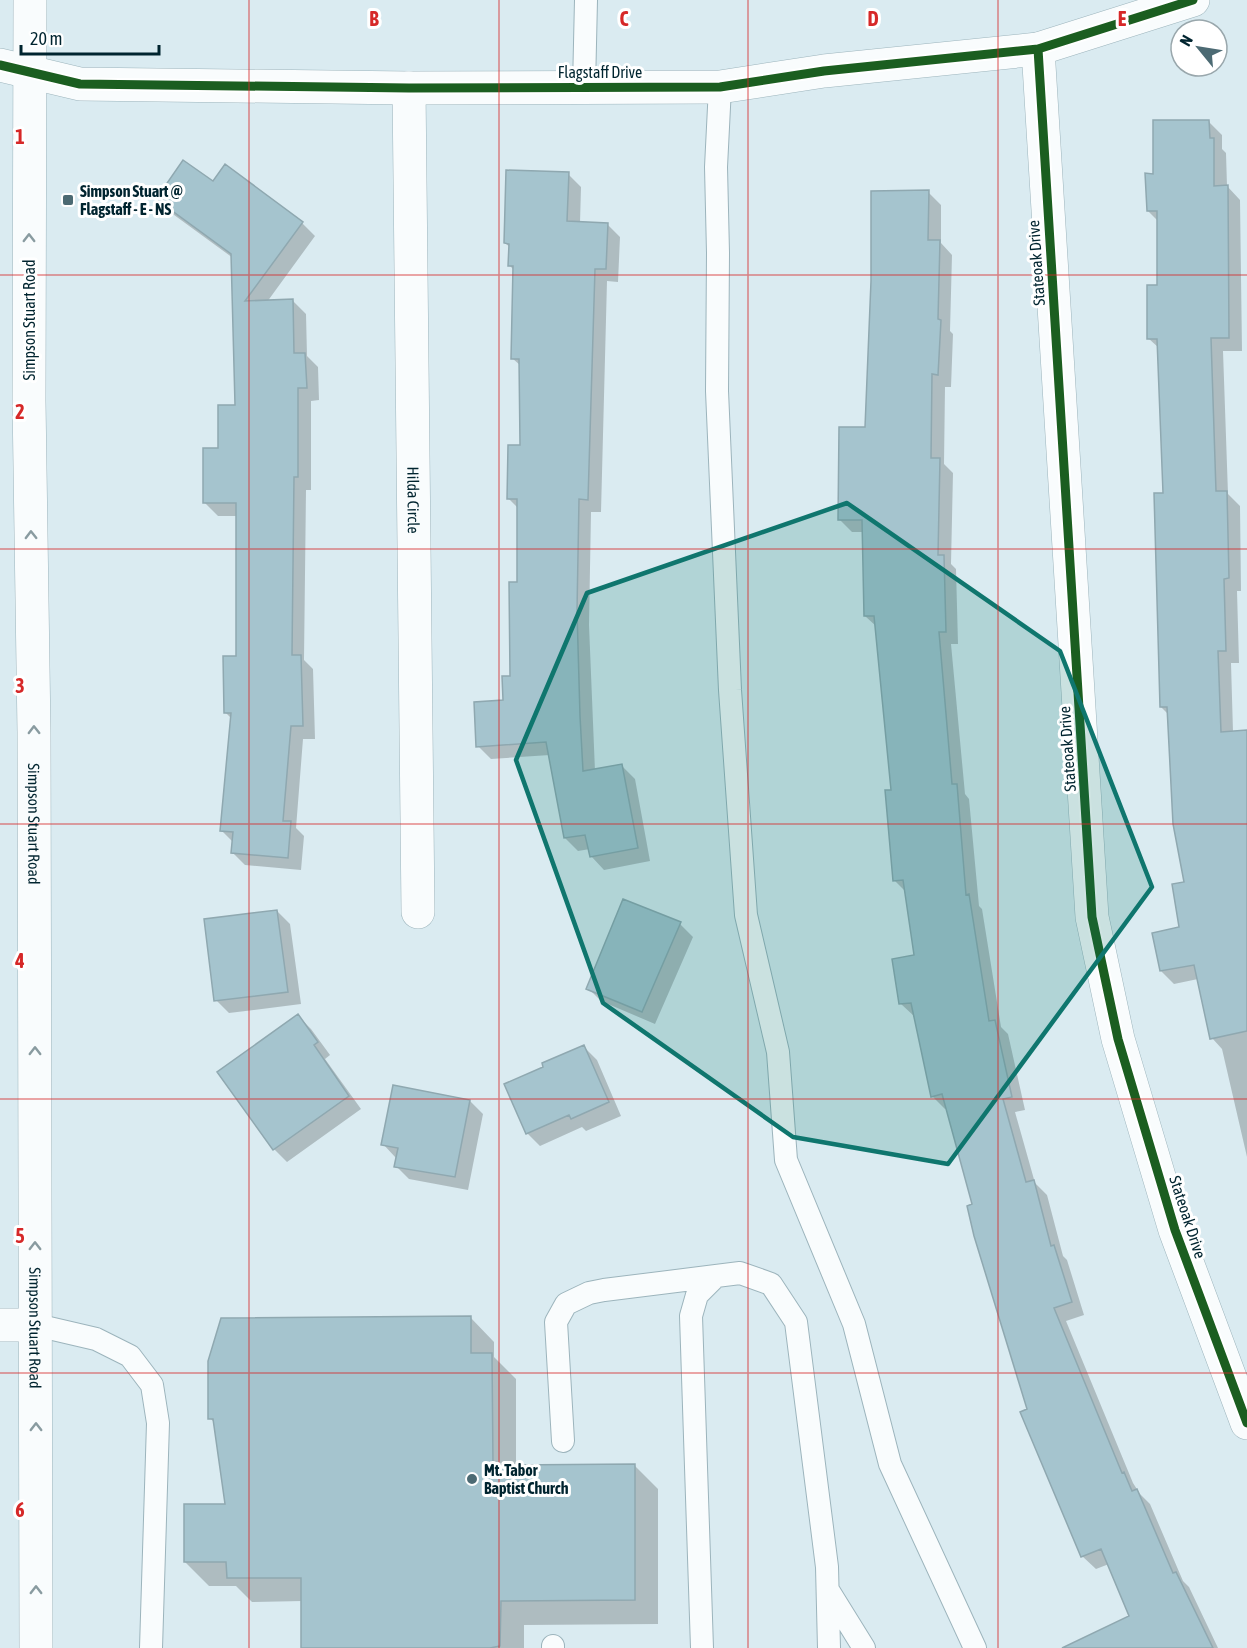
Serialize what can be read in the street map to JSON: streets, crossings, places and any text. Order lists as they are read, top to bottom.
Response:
{
  "streets": {
    "street": [
      "Flagstaff Drive",
      "Stateoak Drive",
      "Simpson Stuart Road",
      "Hilda Circle"
    ]
  },
  "crossings": [
    ["Flagstaff Drive", "Stateoak Drive"],
    ["Flagstaff Drive", "Simpson Stuart Road"],
    ["Flagstaff Drive", "Hilda Circle"]
  ],
  "one_way": ["Simpson Stuart Road"],
  "places": {
    "transit": ["Simpson Stuart @ Flagstaff - E - NS"],
    "other": ["Mt. Tabor Baptist Church"]
  },
  "scale_bar": "20 m",
  "north": "top left",
  "grid": {
    "columns": [
      "B",
      "C",
      "D",
      "E"
    ],
    "rows": [
      "1",
      "2",
      "3",
      "4",
      "5",
      "6"
    ]
  }
}
